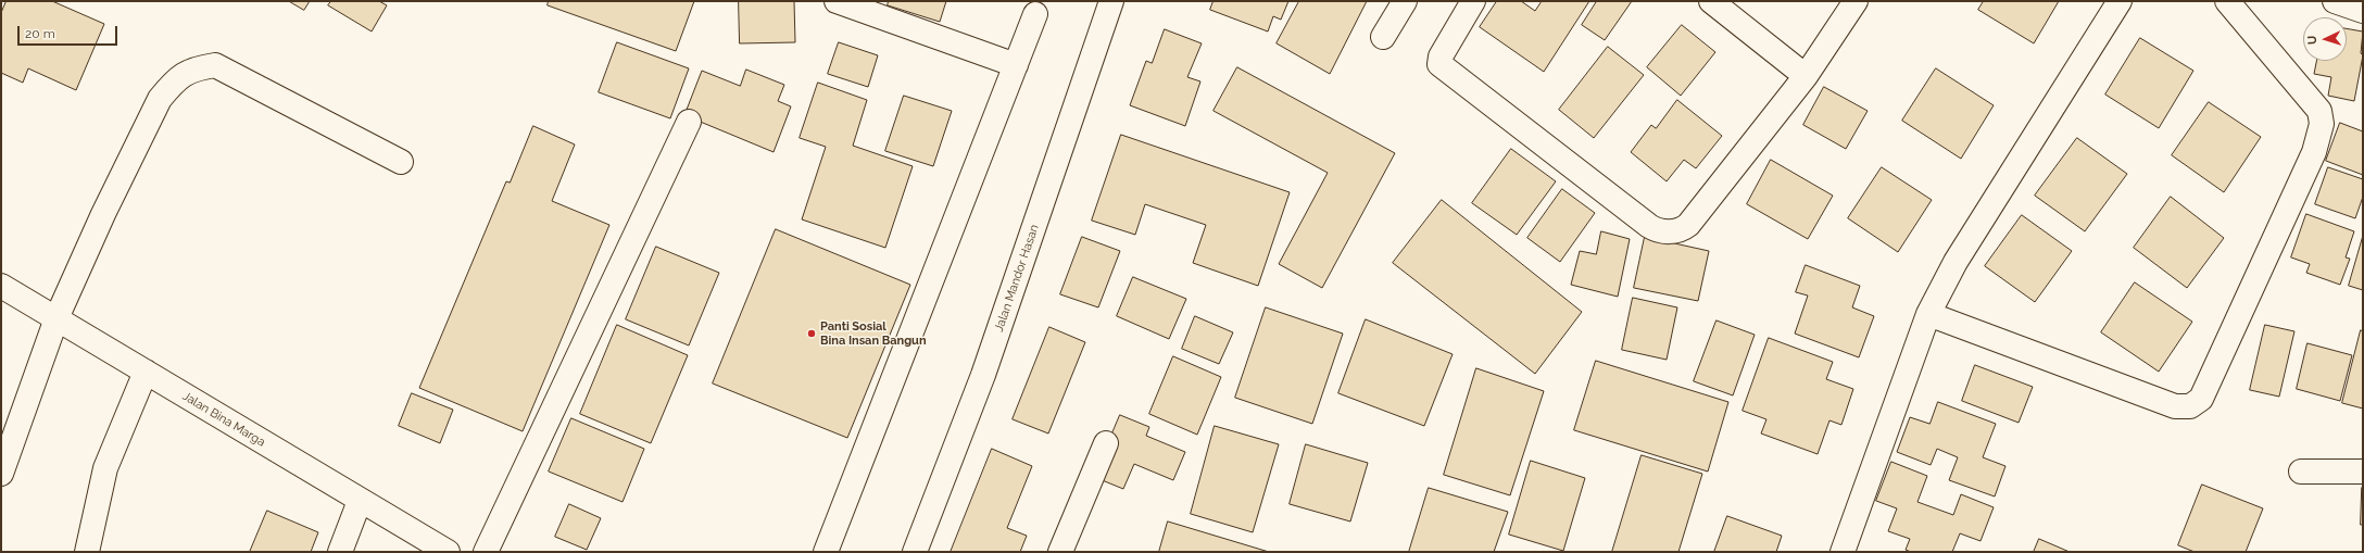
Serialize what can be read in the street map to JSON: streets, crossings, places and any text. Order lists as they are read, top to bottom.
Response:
{
  "streets": {
    "street": ["Jalan Mandor Hasan", "Jalan Bina Marga"]
  },
  "places": ["Panti Sosial Bina Insan Bangun"],
  "scale_bar": "20 m",
  "north": "left"
}
